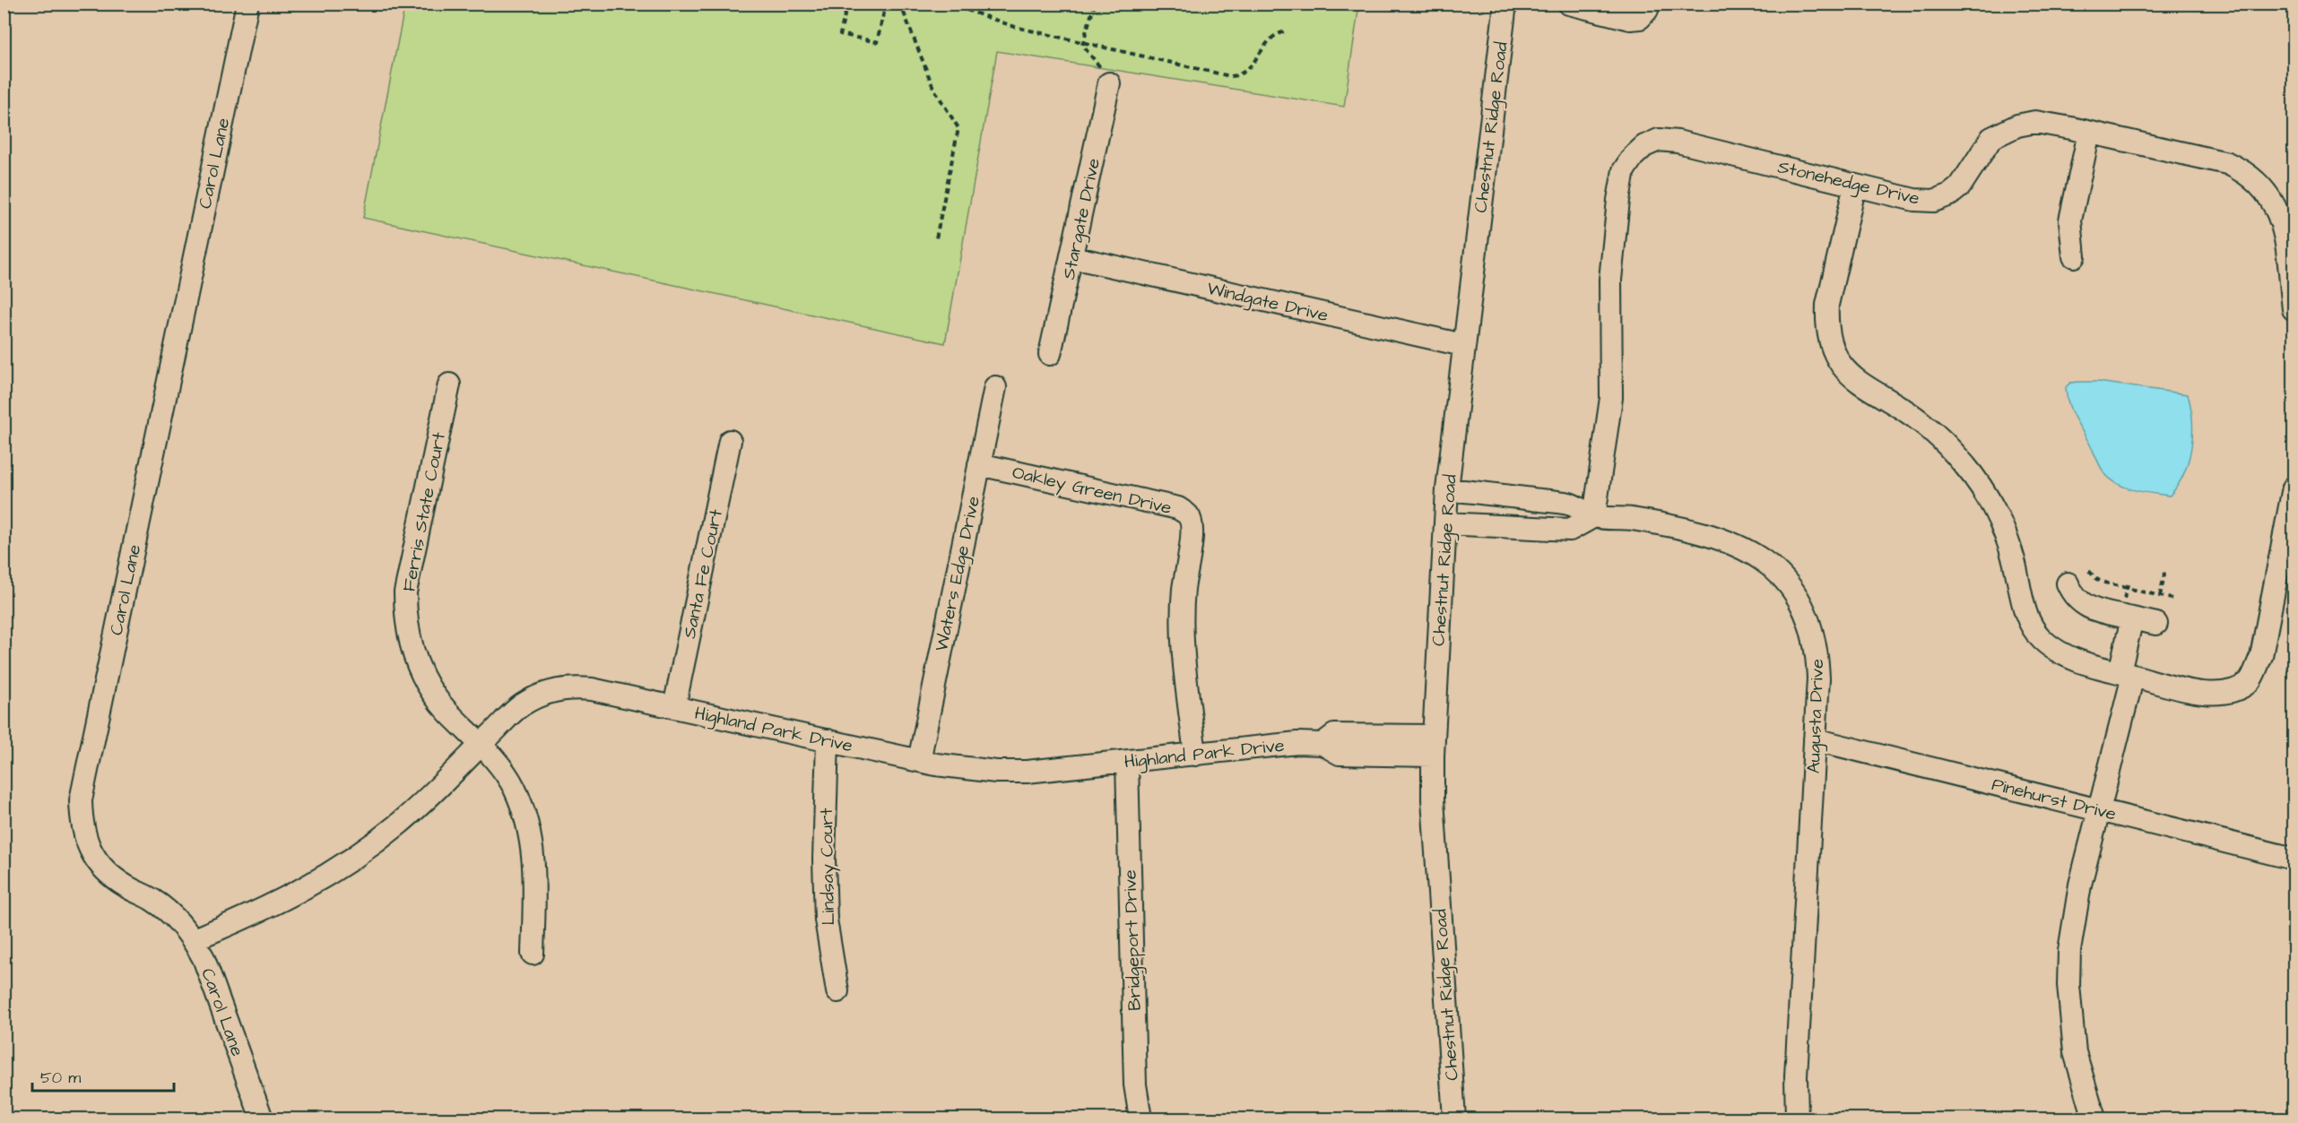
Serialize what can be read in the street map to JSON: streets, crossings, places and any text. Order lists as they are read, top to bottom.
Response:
{
  "streets": {
    "street": [
      "Chestnut Ridge Road",
      "Carol Lane",
      "Stonehedge Drive",
      "Stargate Drive",
      "Windgate Drive",
      "Oakley Green Drive",
      "Ferris State Court",
      "Santa Fe Court",
      "Waters Edge Drive",
      "Augusta Drive",
      "Highland Park Drive",
      "Pinehurst Drive",
      "Lindsay Court",
      "Bridgeport Drive"
    ]
  },
  "crossings": [
    ["Chestnut Ridge Road", "Windgate Drive"],
    ["Chestnut Ridge Road", "Augusta Drive"],
    ["Chestnut Ridge Road", "Highland Park Drive"],
    ["Carol Lane", "Highland Park Drive"],
    ["Stonehedge Drive", "Augusta Drive"],
    ["Stargate Drive", "Windgate Drive"],
    ["Oakley Green Drive", "Waters Edge Drive"],
    ["Oakley Green Drive", "Highland Park Drive"],
    ["Ferris State Court", "Highland Park Drive"],
    ["Santa Fe Court", "Highland Park Drive"],
    ["Waters Edge Drive", "Highland Park Drive"],
    ["Augusta Drive", "Pinehurst Drive"],
    ["Highland Park Drive", "Lindsay Court"],
    ["Highland Park Drive", "Bridgeport Drive"]
  ],
  "scale_bar": "50 m"
}
